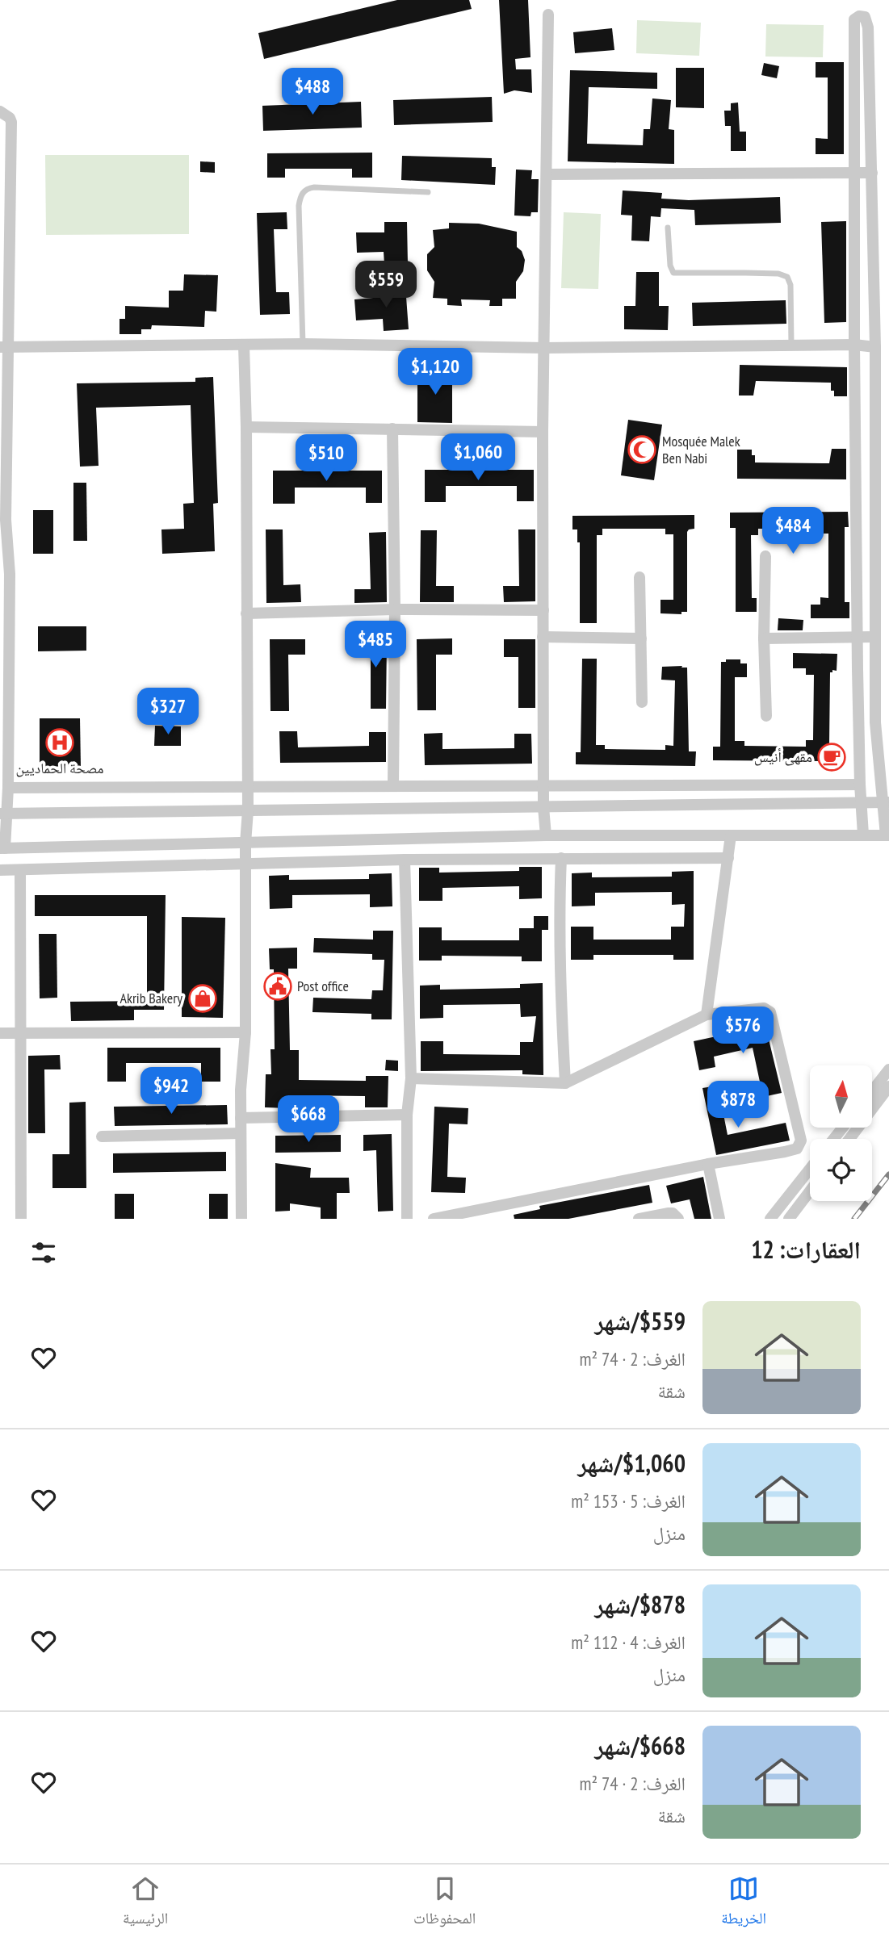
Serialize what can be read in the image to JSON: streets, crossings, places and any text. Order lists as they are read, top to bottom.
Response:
{
  "places": {
    "mosque": ["Mosquée Malek Ben Nabi"],
    "hospital": ["مصحة الحماديين"],
    "cafe": ["مقهى أنيس"],
    "public building": ["Post office"],
    "shop": ["Akrib Bakery"]
  },
  "north": "top",
  "page": {
    "price": [
      "$488",
      "$559",
      "$1,120",
      "$1,060",
      "$510",
      "$484",
      "$485",
      "$327",
      "$576",
      "$942",
      "$878",
      "$668"
    ],
    "heading": "العقارات: 12",
    "list": [
      {
        "name": "$559/شهر",
        "note": "الغرف: 2 · 74 m² · شقة"
      },
      {
        "name": "$1,060/شهر",
        "note": "الغرف: 5 · 153 m² · منزل"
      },
      {
        "name": "$878/شهر",
        "note": "الغرف: 4 · 112 m² · منزل"
      },
      {
        "name": "$668/شهر",
        "note": "الغرف: 2 · 74 m² · شقة"
      }
    ],
    "tabs": ["الخريطة", "المحفوظات", "الرئيسية"]
  }
}
